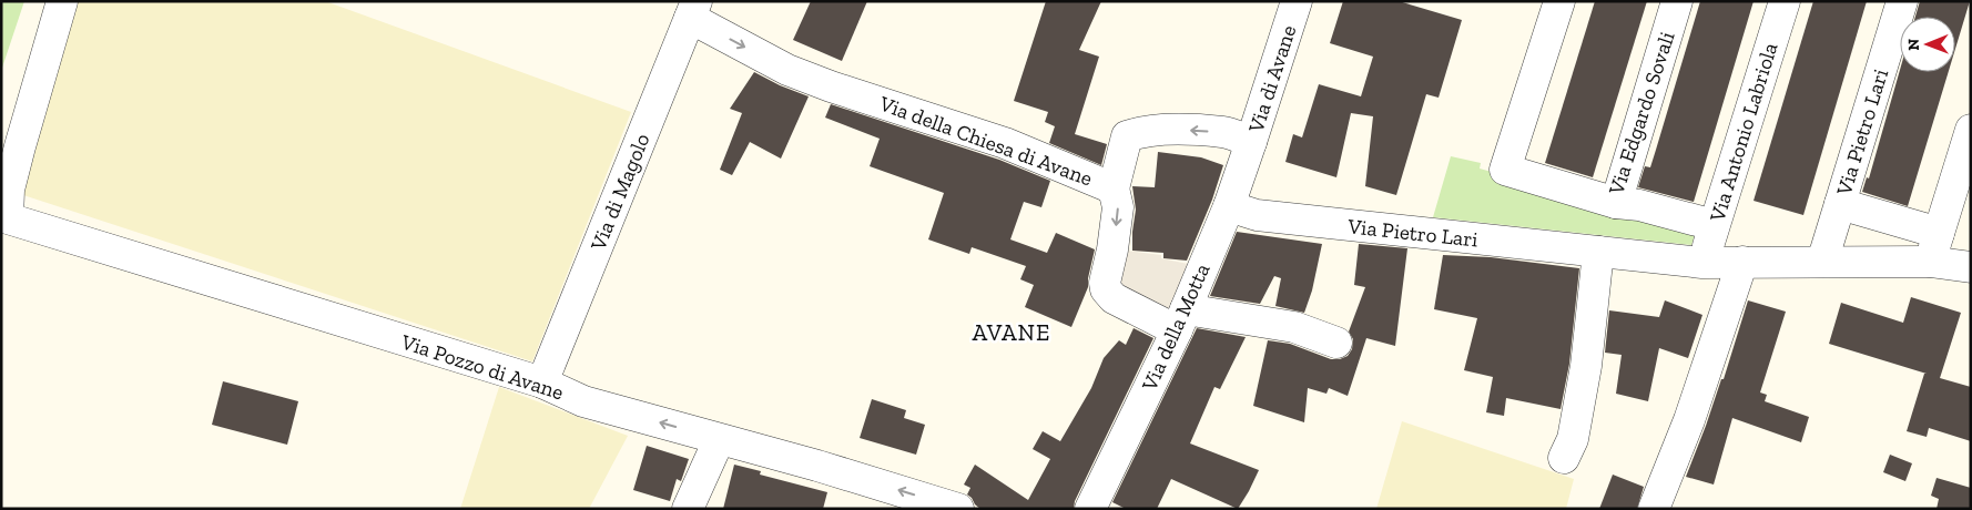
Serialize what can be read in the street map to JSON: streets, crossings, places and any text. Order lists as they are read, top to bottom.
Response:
{
  "streets": {
    "street": [
      "Via di Avane",
      "Via Edgardo Sovali",
      "Via Antonio Labriola",
      "Via Pietro Lari",
      "Via della Chiesa di Avane",
      "Via di Magolo",
      "Via della Motta",
      "Via Pozzo di Avane"
    ]
  },
  "crossings": [
    ["Via di Avane", "Via della Chiesa di Avane"],
    ["Via di Avane", "Via della Motta"],
    ["Via Antonio Labriola", "Via Pietro Lari"],
    ["Via Pietro Lari", "Via della Motta"],
    ["Via della Chiesa di Avane", "Via di Magolo"],
    ["Via della Chiesa di Avane", "Via della Motta"],
    ["Via di Magolo", "Via Pozzo di Avane"]
  ],
  "one_way": ["Via di Avane", "Via della Chiesa di Avane", "Via Pozzo di Avane"],
  "districts": ["AVANE"],
  "north": "left"
}
